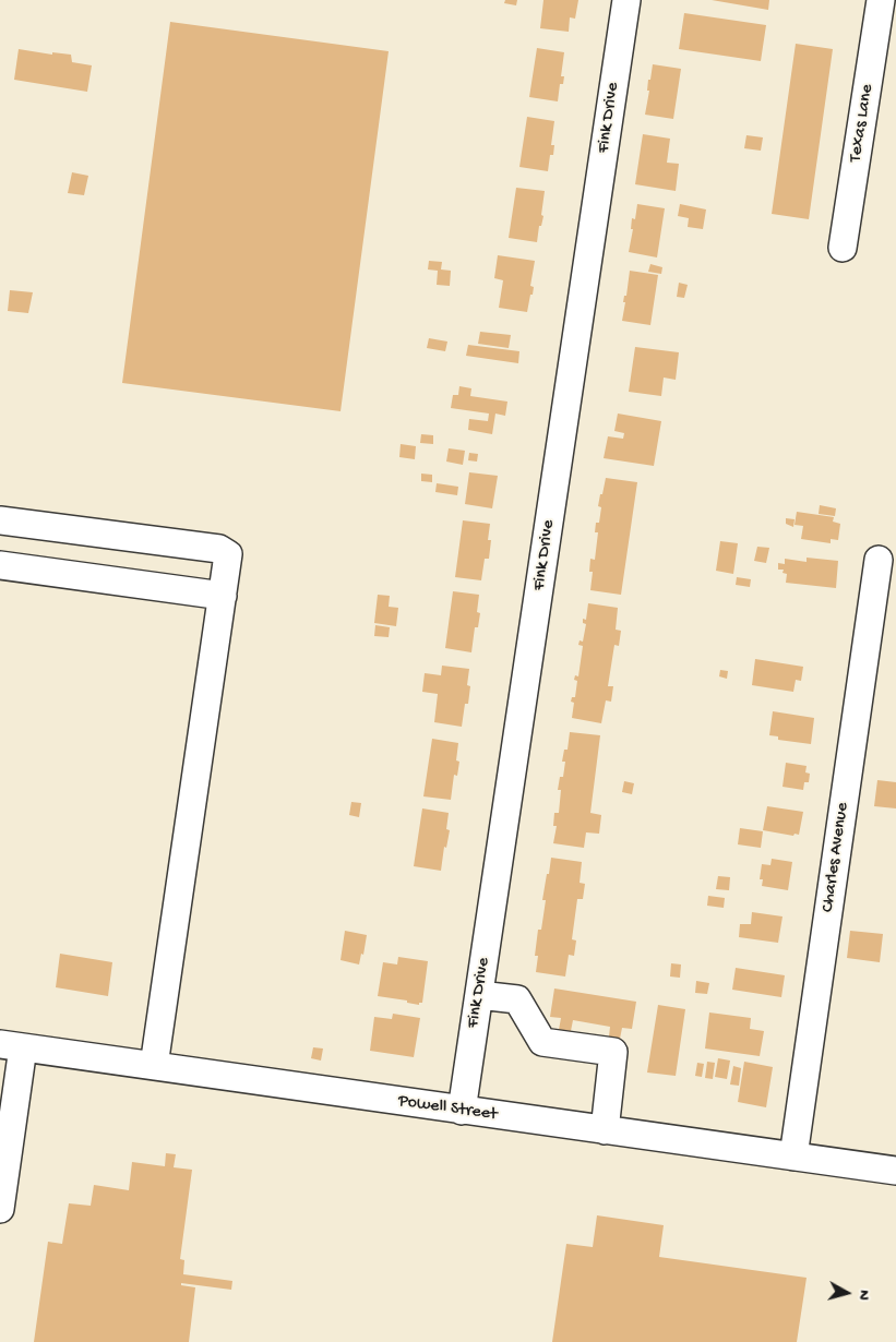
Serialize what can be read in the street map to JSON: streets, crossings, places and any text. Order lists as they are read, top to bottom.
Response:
{
  "streets": {
    "street": [
      "Fink Drive",
      "Texas Lane",
      "Charles Avenue",
      "Powell Street"
    ]
  },
  "crossings": [
    ["Fink Drive", "Powell Street"],
    ["Charles Avenue", "Powell Street"]
  ],
  "north": "right"
}
